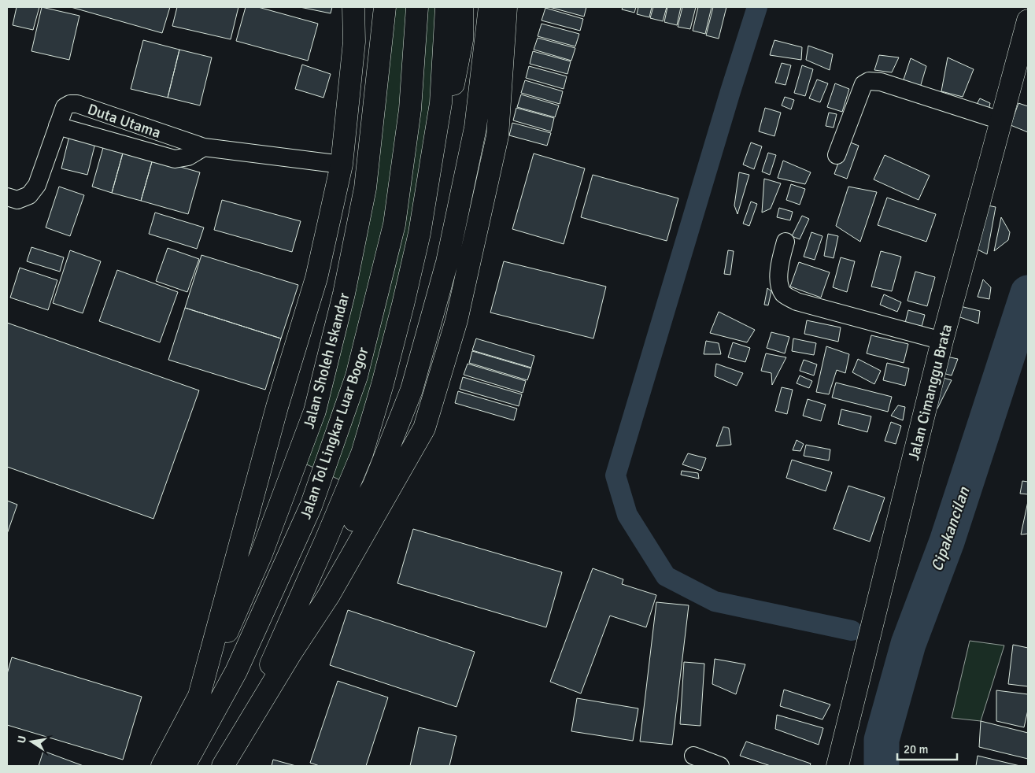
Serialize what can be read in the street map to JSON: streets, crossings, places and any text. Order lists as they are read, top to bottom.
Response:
{
  "streets": {
    "main road": ["Jalan Sholeh Iskandar", "Jalan Cimanggu Brata", "Jalan Tol Lingkar Luar Bogor"],
    "street": ["Duta Utama"]
  },
  "crossings": [
    ["Duta Utama", "Jalan Sholeh Iskandar"]
  ],
  "water": ["Cipakancilan"],
  "scale_bar": "20 m",
  "north": "left"
}
